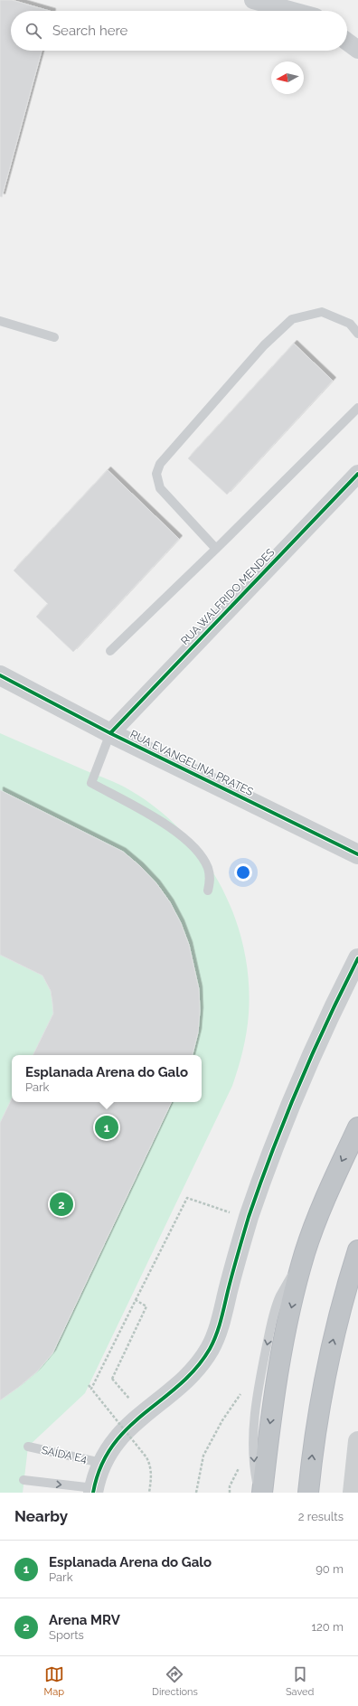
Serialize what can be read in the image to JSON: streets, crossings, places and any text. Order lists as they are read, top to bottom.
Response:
{
  "streets": {
    "street": ["RUA WALFRIDO MENDES", "RUA EVANGELINA PRATES"],
    "lane": ["SAÍDA E4"]
  },
  "crossings": [
    ["RUA WALFRIDO MENDES", "RUA EVANGELINA PRATES"]
  ],
  "north": "left",
  "page": {
    "search": "Search here",
    "popup": ["Esplanada Arena do Galo", "Park"],
    "pins": ["1", "2"],
    "heading": ["Nearby", "2 results"],
    "list": [
      {
        "mark": "1",
        "name": "Esplanada Arena do Galo",
        "note": "Park",
        "value": "90 m"
      },
      {
        "mark": "2",
        "name": "Arena MRV",
        "note": "Sports",
        "value": "120 m"
      }
    ],
    "nav": ["Map", "Directions", "Saved"]
  }
}
